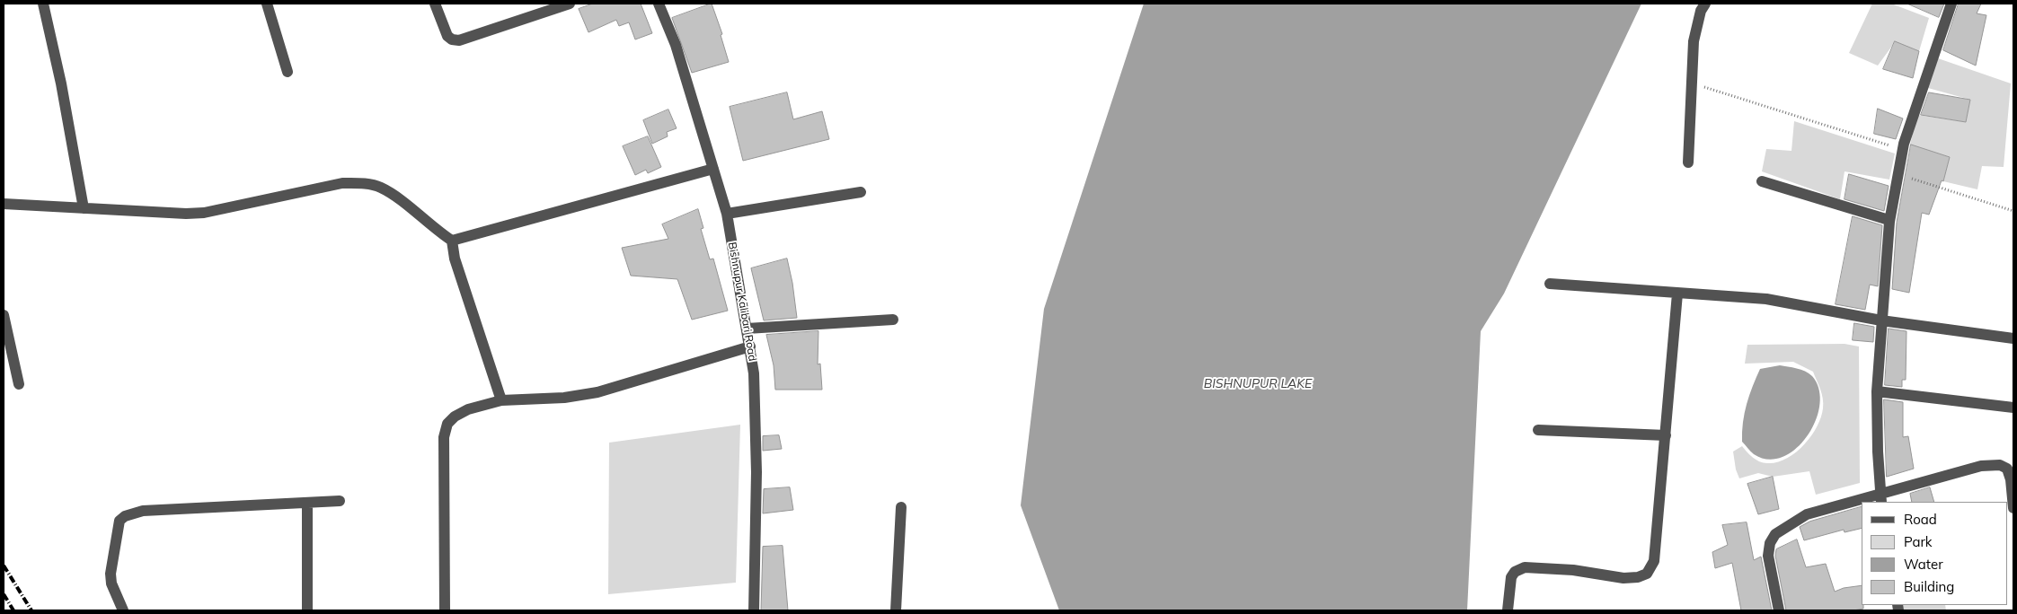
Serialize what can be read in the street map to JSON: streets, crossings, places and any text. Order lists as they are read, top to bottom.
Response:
{
  "streets": {
    "street": ["Bishnupur Kalibari Road"]
  },
  "water": ["BISHNUPUR LAKE"],
  "legend": [
    "Road",
    "Park",
    "Water",
    "Building"
  ]
}
